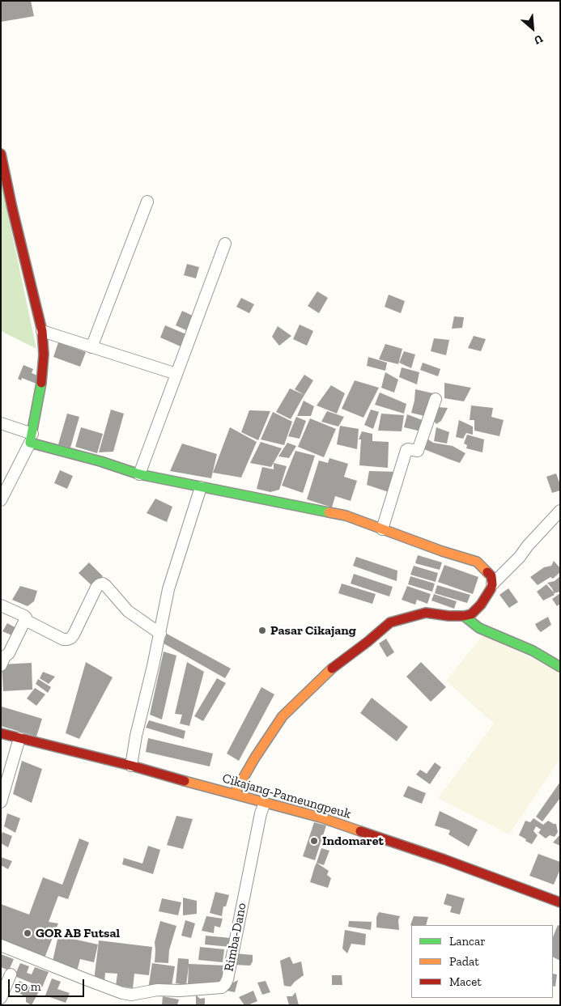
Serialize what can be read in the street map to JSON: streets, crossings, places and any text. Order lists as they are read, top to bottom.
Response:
{
  "streets": {
    "street": ["Cikajang-Pameungpeuk", "Rimba-Dano"]
  },
  "crossings": [
    ["Cikajang-Pameungpeuk", "Rimba-Dano"]
  ],
  "places": ["Pasar Cikajang", "Indomaret", "GOR AB Futsal"],
  "legend": ["Lancar", "Padat", "Macet"],
  "scale_bar": "50 m",
  "north": "bottom right"
}
